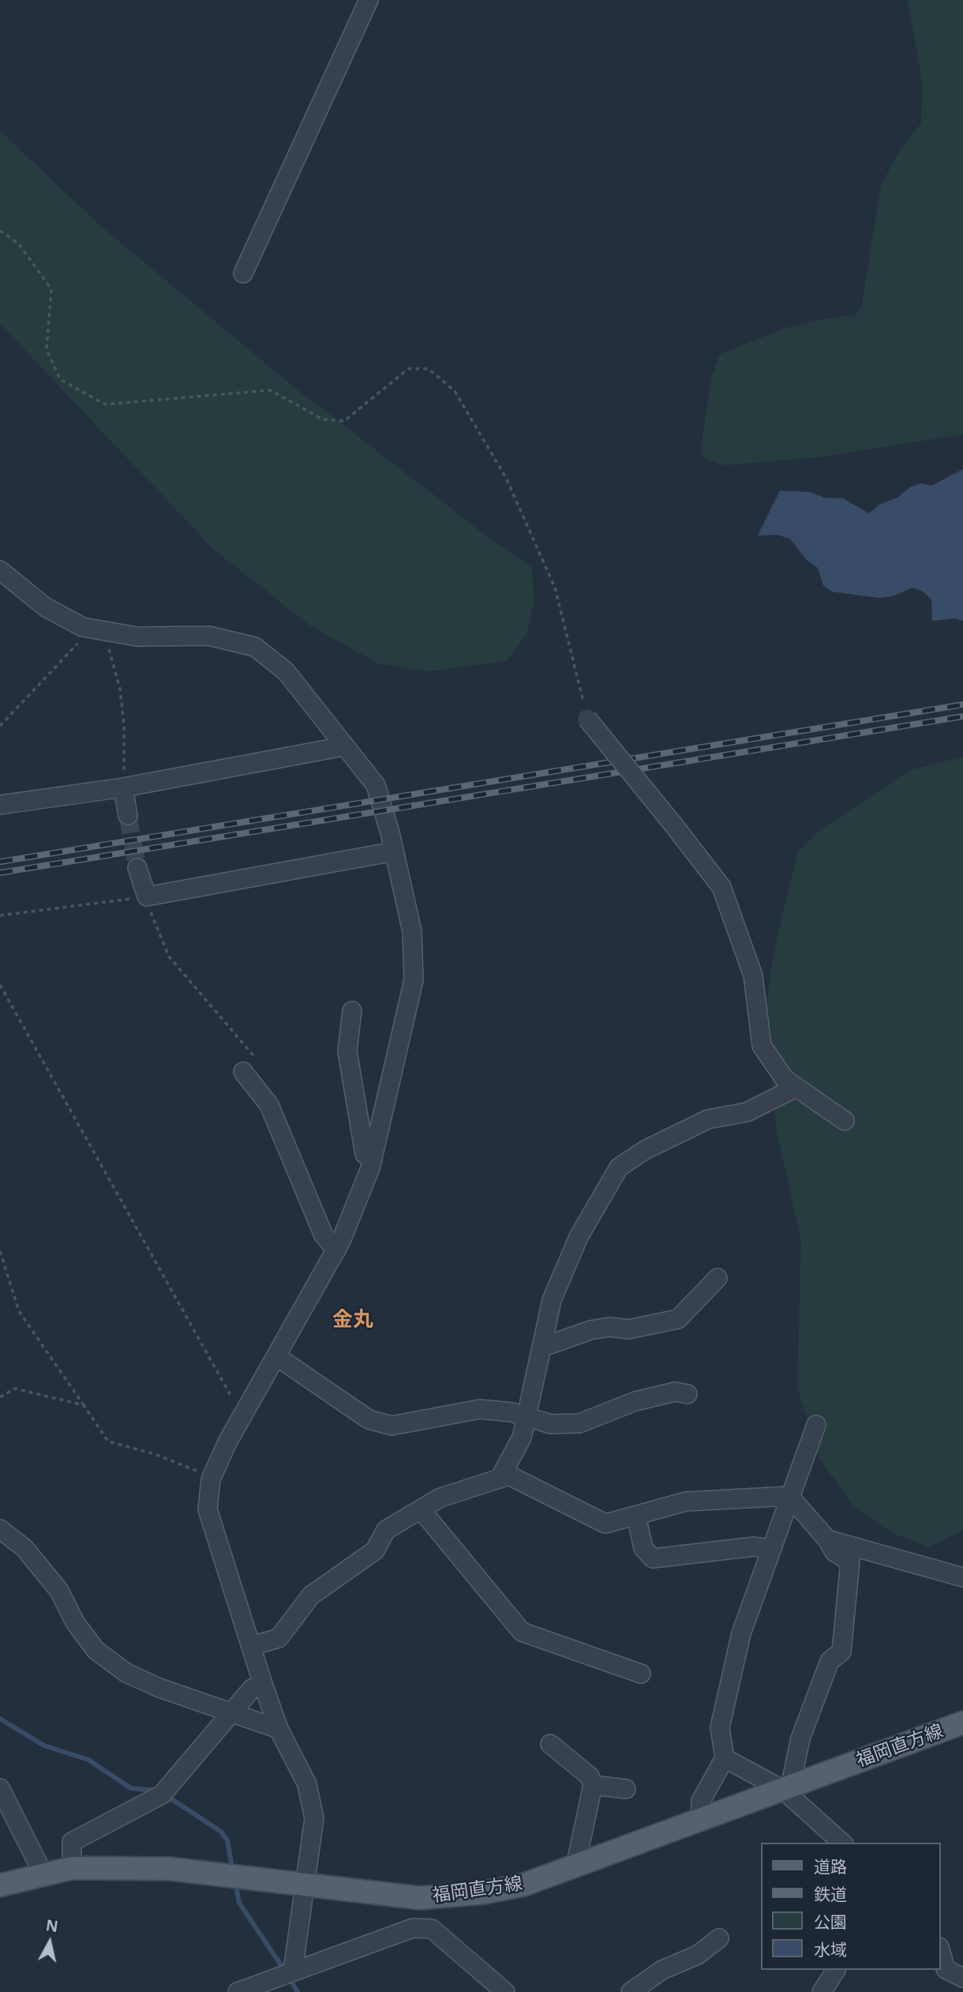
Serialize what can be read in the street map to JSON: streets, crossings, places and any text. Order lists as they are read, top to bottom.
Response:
{
  "streets": {
    "main road": ["福岡直方線"]
  },
  "districts": ["金丸"],
  "legend": [
    "道路",
    "鉄道",
    "公園",
    "水域"
  ],
  "north": "top"
}
